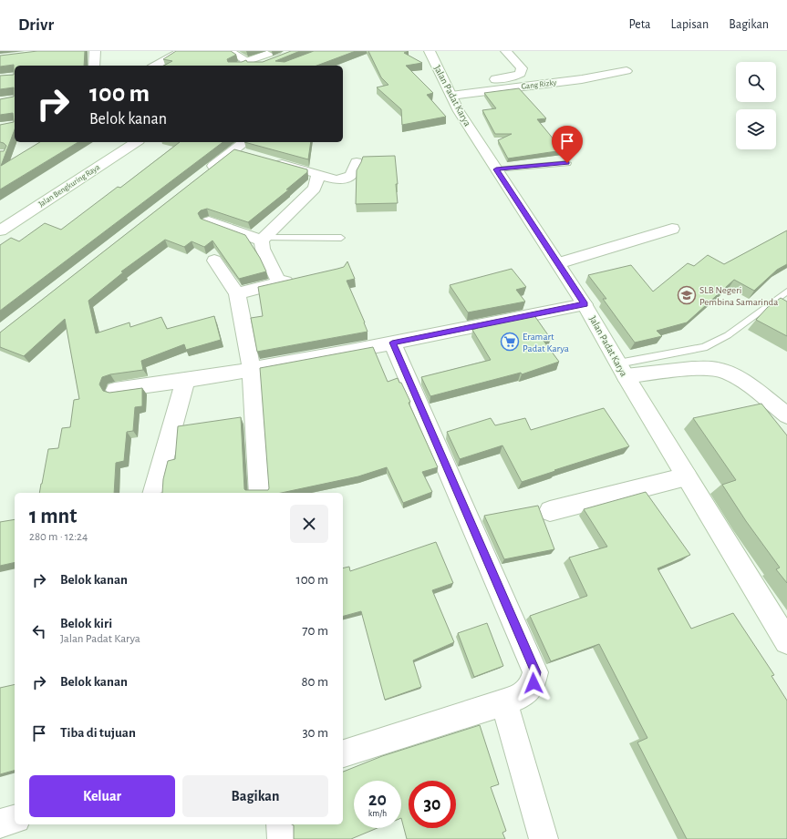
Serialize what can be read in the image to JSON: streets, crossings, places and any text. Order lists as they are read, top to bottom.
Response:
{
  "streets": {
    "street": ["Gang Rizky", "Jalan Padat Karya", "Jalan Bengkuring Raya"]
  },
  "crossings": [
    ["Gang Rizky", "Jalan Padat Karya"]
  ],
  "places": {
    "school or university": ["SLB Negeri Pembina Samarinda"],
    "supermarket": ["Eramart Padat Karya"]
  },
  "page": {
    "header": "Drivr",
    "nav": ["Peta", "Lapisan", "Bagikan"],
    "turn": ["100 m", "Belok kanan"],
    "heading": ["1 mnt", "280 m · 12:24"],
    "list": [
      {
        "name": "Belok kanan",
        "value": "100 m"
      },
      {
        "name": "Belok kiri",
        "note": "Jalan Padat Karya",
        "value": "70 m"
      },
      {
        "name": "Belok kanan",
        "value": "80 m"
      },
      {
        "name": "Tiba di tujuan",
        "value": "30 m"
      }
    ],
    "buttons": ["Keluar", "Bagikan"],
    "speed": "20 km/h",
    "limit": "30"
  }
}
